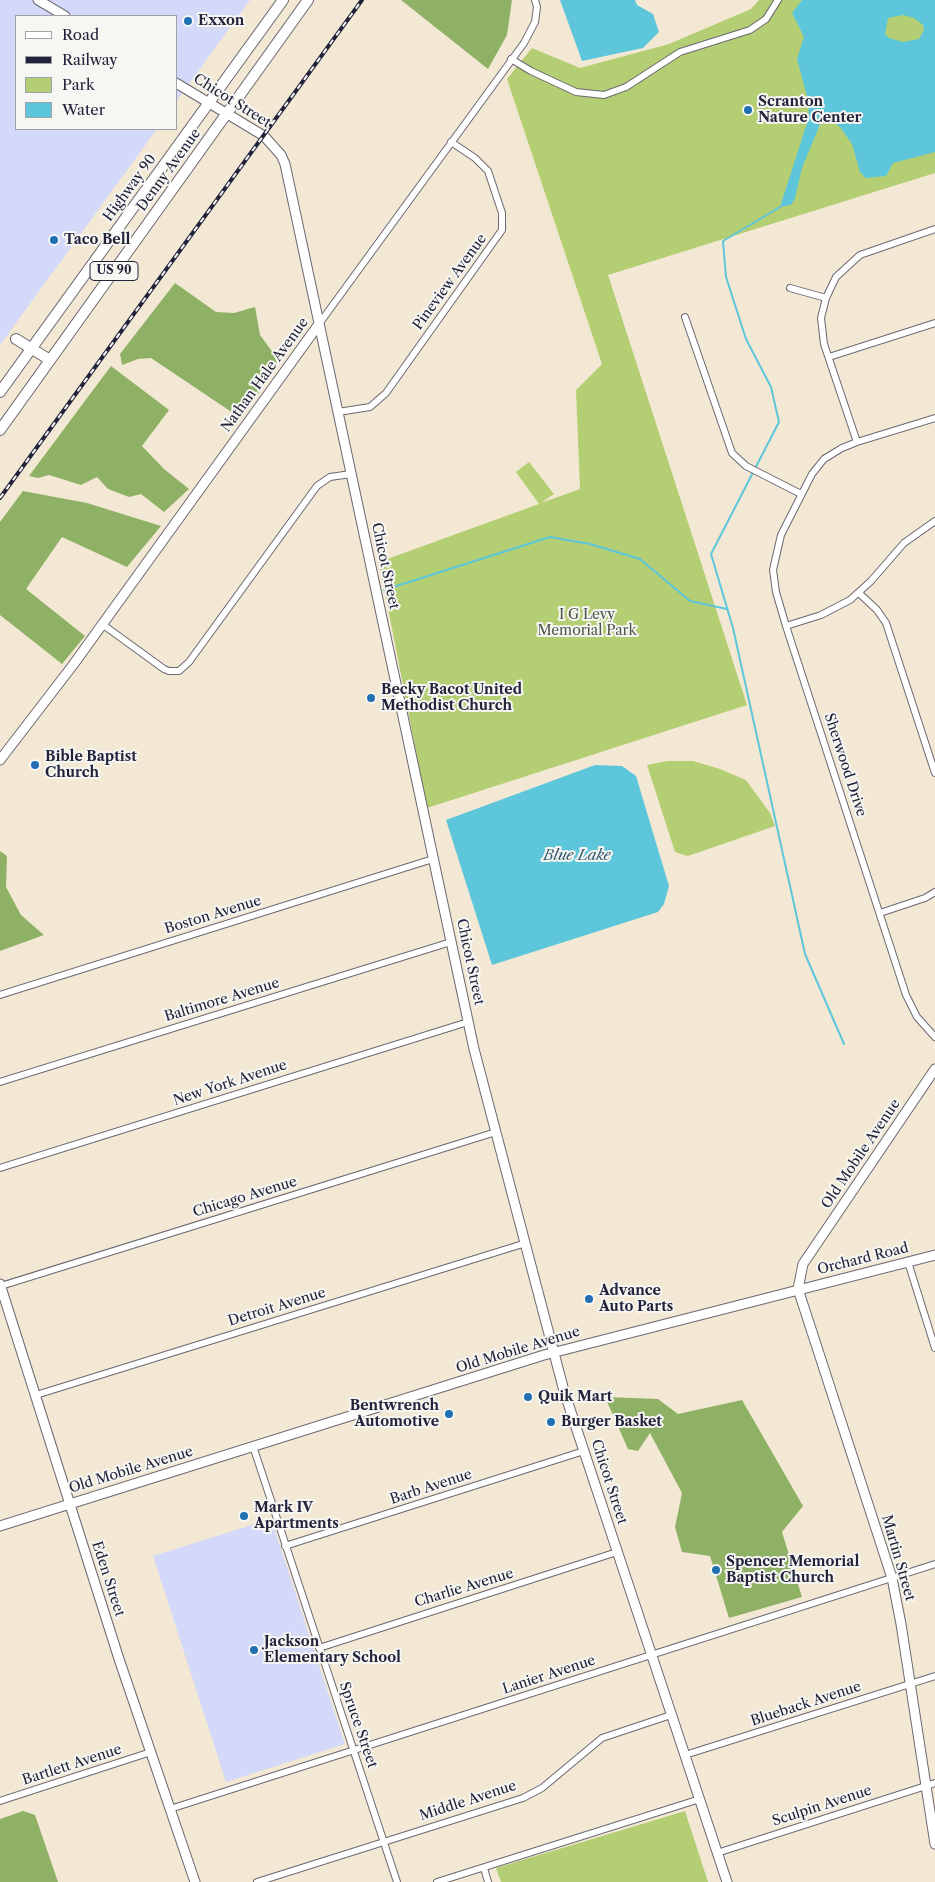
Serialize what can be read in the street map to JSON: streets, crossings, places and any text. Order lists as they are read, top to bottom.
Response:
{
  "streets": {
    "main road": [
      "Chicot Street",
      "Denny Avenue",
      "Highway 90",
      "US 90",
      "Nathan Hale Avenue",
      "Old Mobile Avenue",
      "Orchard Road",
      "Martin Street",
      "Eden Street"
    ],
    "street": [
      "Pineview Avenue",
      "Sherwood Drive",
      "Boston Avenue",
      "Baltimore Avenue",
      "New York Avenue",
      "Chicago Avenue",
      "Detroit Avenue",
      "Barb Avenue",
      "Charlie Avenue",
      "Lanier Avenue",
      "Blueback Avenue",
      "Spruce Street",
      "Bartlett Avenue",
      "Middle Avenue",
      "Sculpin Avenue"
    ]
  },
  "crossings": [
    ["Chicot Street", "Denny Avenue"],
    ["Chicot Street", "Highway 90"],
    ["Chicot Street", "Pineview Avenue"],
    ["Chicot Street", "Nathan Hale Avenue"],
    ["Chicot Street", "Boston Avenue"],
    ["Chicot Street", "Baltimore Avenue"],
    ["Chicot Street", "New York Avenue"],
    ["Chicot Street", "Old Mobile Avenue"],
    ["Chicot Street", "Chicago Avenue"],
    ["Chicot Street", "Detroit Avenue"],
    ["Chicot Street", "Barb Avenue"],
    ["Chicot Street", "Charlie Avenue"],
    ["Chicot Street", "Lanier Avenue"],
    ["Chicot Street", "Blueback Avenue"],
    ["Chicot Street", "Middle Avenue"],
    ["Chicot Street", "Sculpin Avenue"],
    ["Pineview Avenue", "Nathan Hale Avenue"],
    ["Old Mobile Avenue", "Orchard Road"],
    ["Old Mobile Avenue", "Martin Street"],
    ["Old Mobile Avenue", "Eden Street"],
    ["Old Mobile Avenue", "Spruce Street"],
    ["Chicago Avenue", "Eden Street"],
    ["Orchard Road", "Martin Street"],
    ["Detroit Avenue", "Eden Street"],
    ["Barb Avenue", "Spruce Street"],
    ["Martin Street", "Lanier Avenue"],
    ["Martin Street", "Blueback Avenue"],
    ["Martin Street", "Sculpin Avenue"],
    ["Eden Street", "Lanier Avenue"],
    ["Eden Street", "Bartlett Avenue"],
    ["Charlie Avenue", "Spruce Street"],
    ["Lanier Avenue", "Spruce Street"],
    ["Spruce Street", "Middle Avenue"]
  ],
  "water": ["Blue Lake"],
  "parks": ["I G Levy Memorial Park"],
  "places": [
    "Exxon",
    "Scranton Nature Center",
    "Taco Bell",
    "Becky Bacot United Methodist Church",
    "Bible Baptist Church",
    "Advance Auto Parts",
    "Quik Mart",
    "Bentwrench Automotive",
    "Burger Basket",
    "Mark IV Apartments",
    "Spencer Memorial Baptist Church",
    "Jackson Elementary School"
  ],
  "legend": [
    "Road",
    "Railway",
    "Park",
    "Water"
  ]
}
